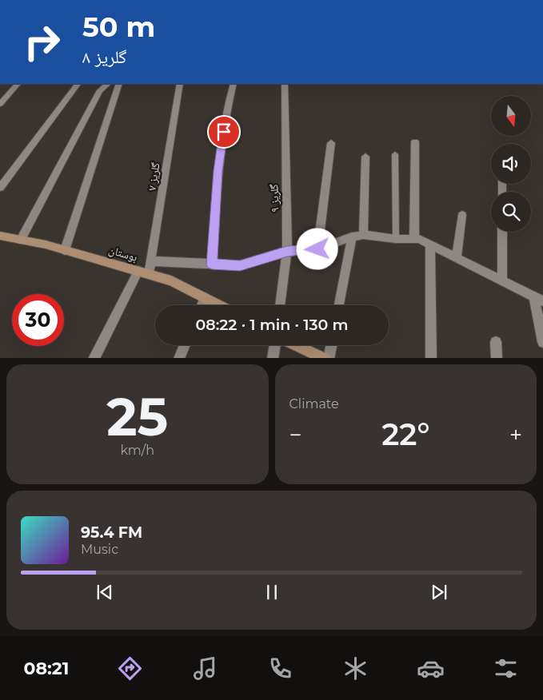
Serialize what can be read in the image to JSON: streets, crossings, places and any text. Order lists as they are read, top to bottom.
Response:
{
  "streets": {
    "street": ["گلریز ۷", "گلریز ۹", "بوستان"]
  },
  "crossings": [
    ["گلریز ۷", "بوستان"]
  ],
  "north": "bottom",
  "page": {
    "turn": ["50 m", "گلریز ۸"],
    "limit": "30",
    "trip": "08:22 · 1 min · 130 m",
    "tile": [
      ["25", "km/h"],
      "Climate"
    ],
    "heat": ["−", "22°", "+"],
    "song": ["95.4 FM", "Music"],
    "tabs": "08:21"
  }
}
